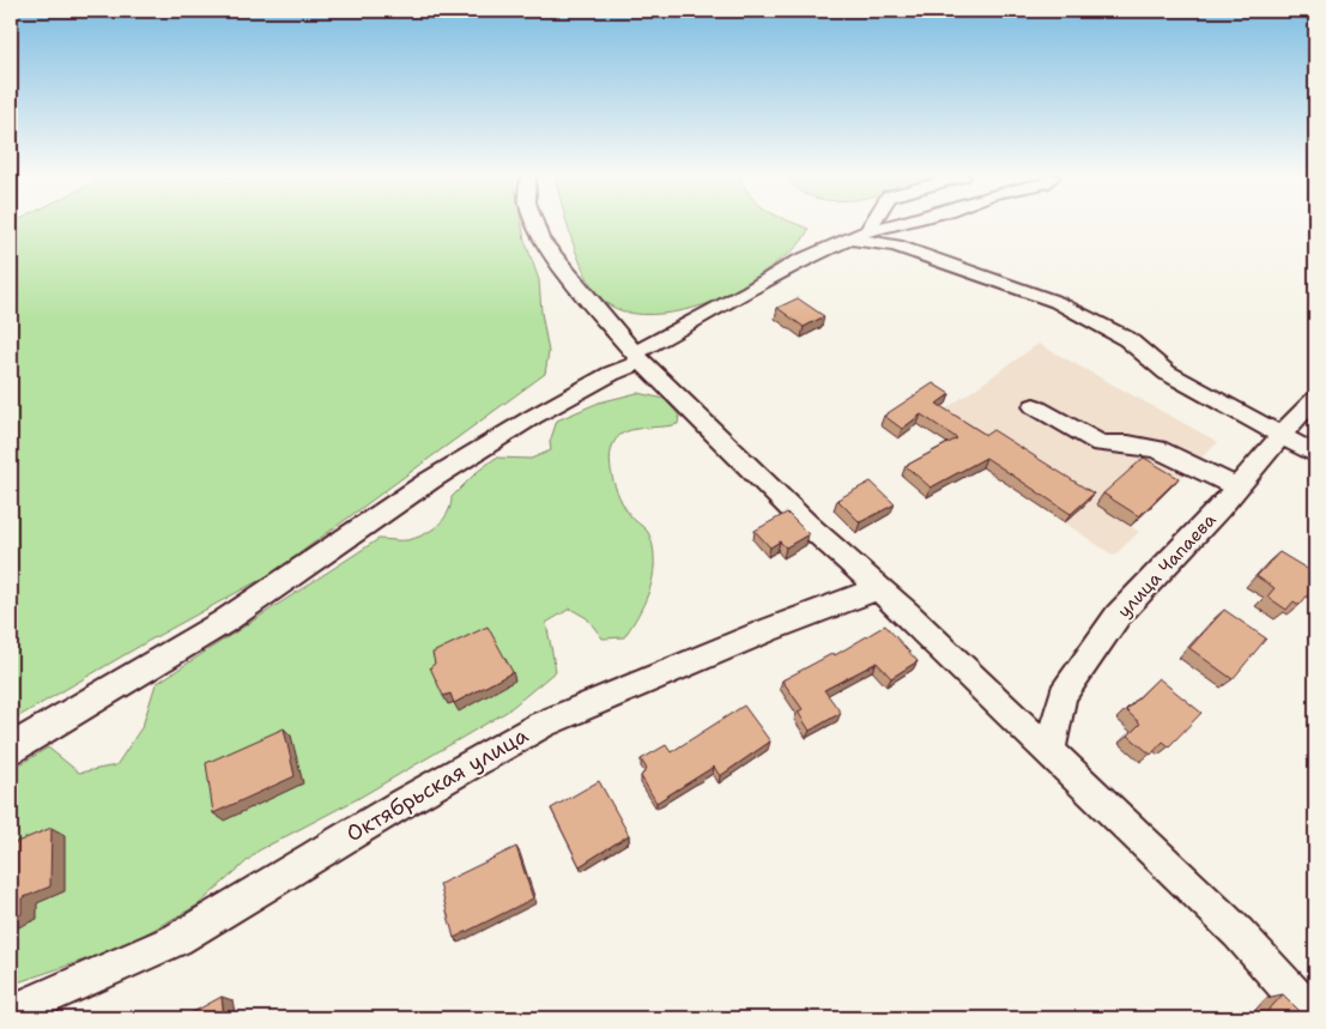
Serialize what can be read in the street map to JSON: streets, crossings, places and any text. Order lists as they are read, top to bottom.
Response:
{
  "streets": {
    "street": ["улица Чапаева", "Октябрьская улица"]
  }
}
